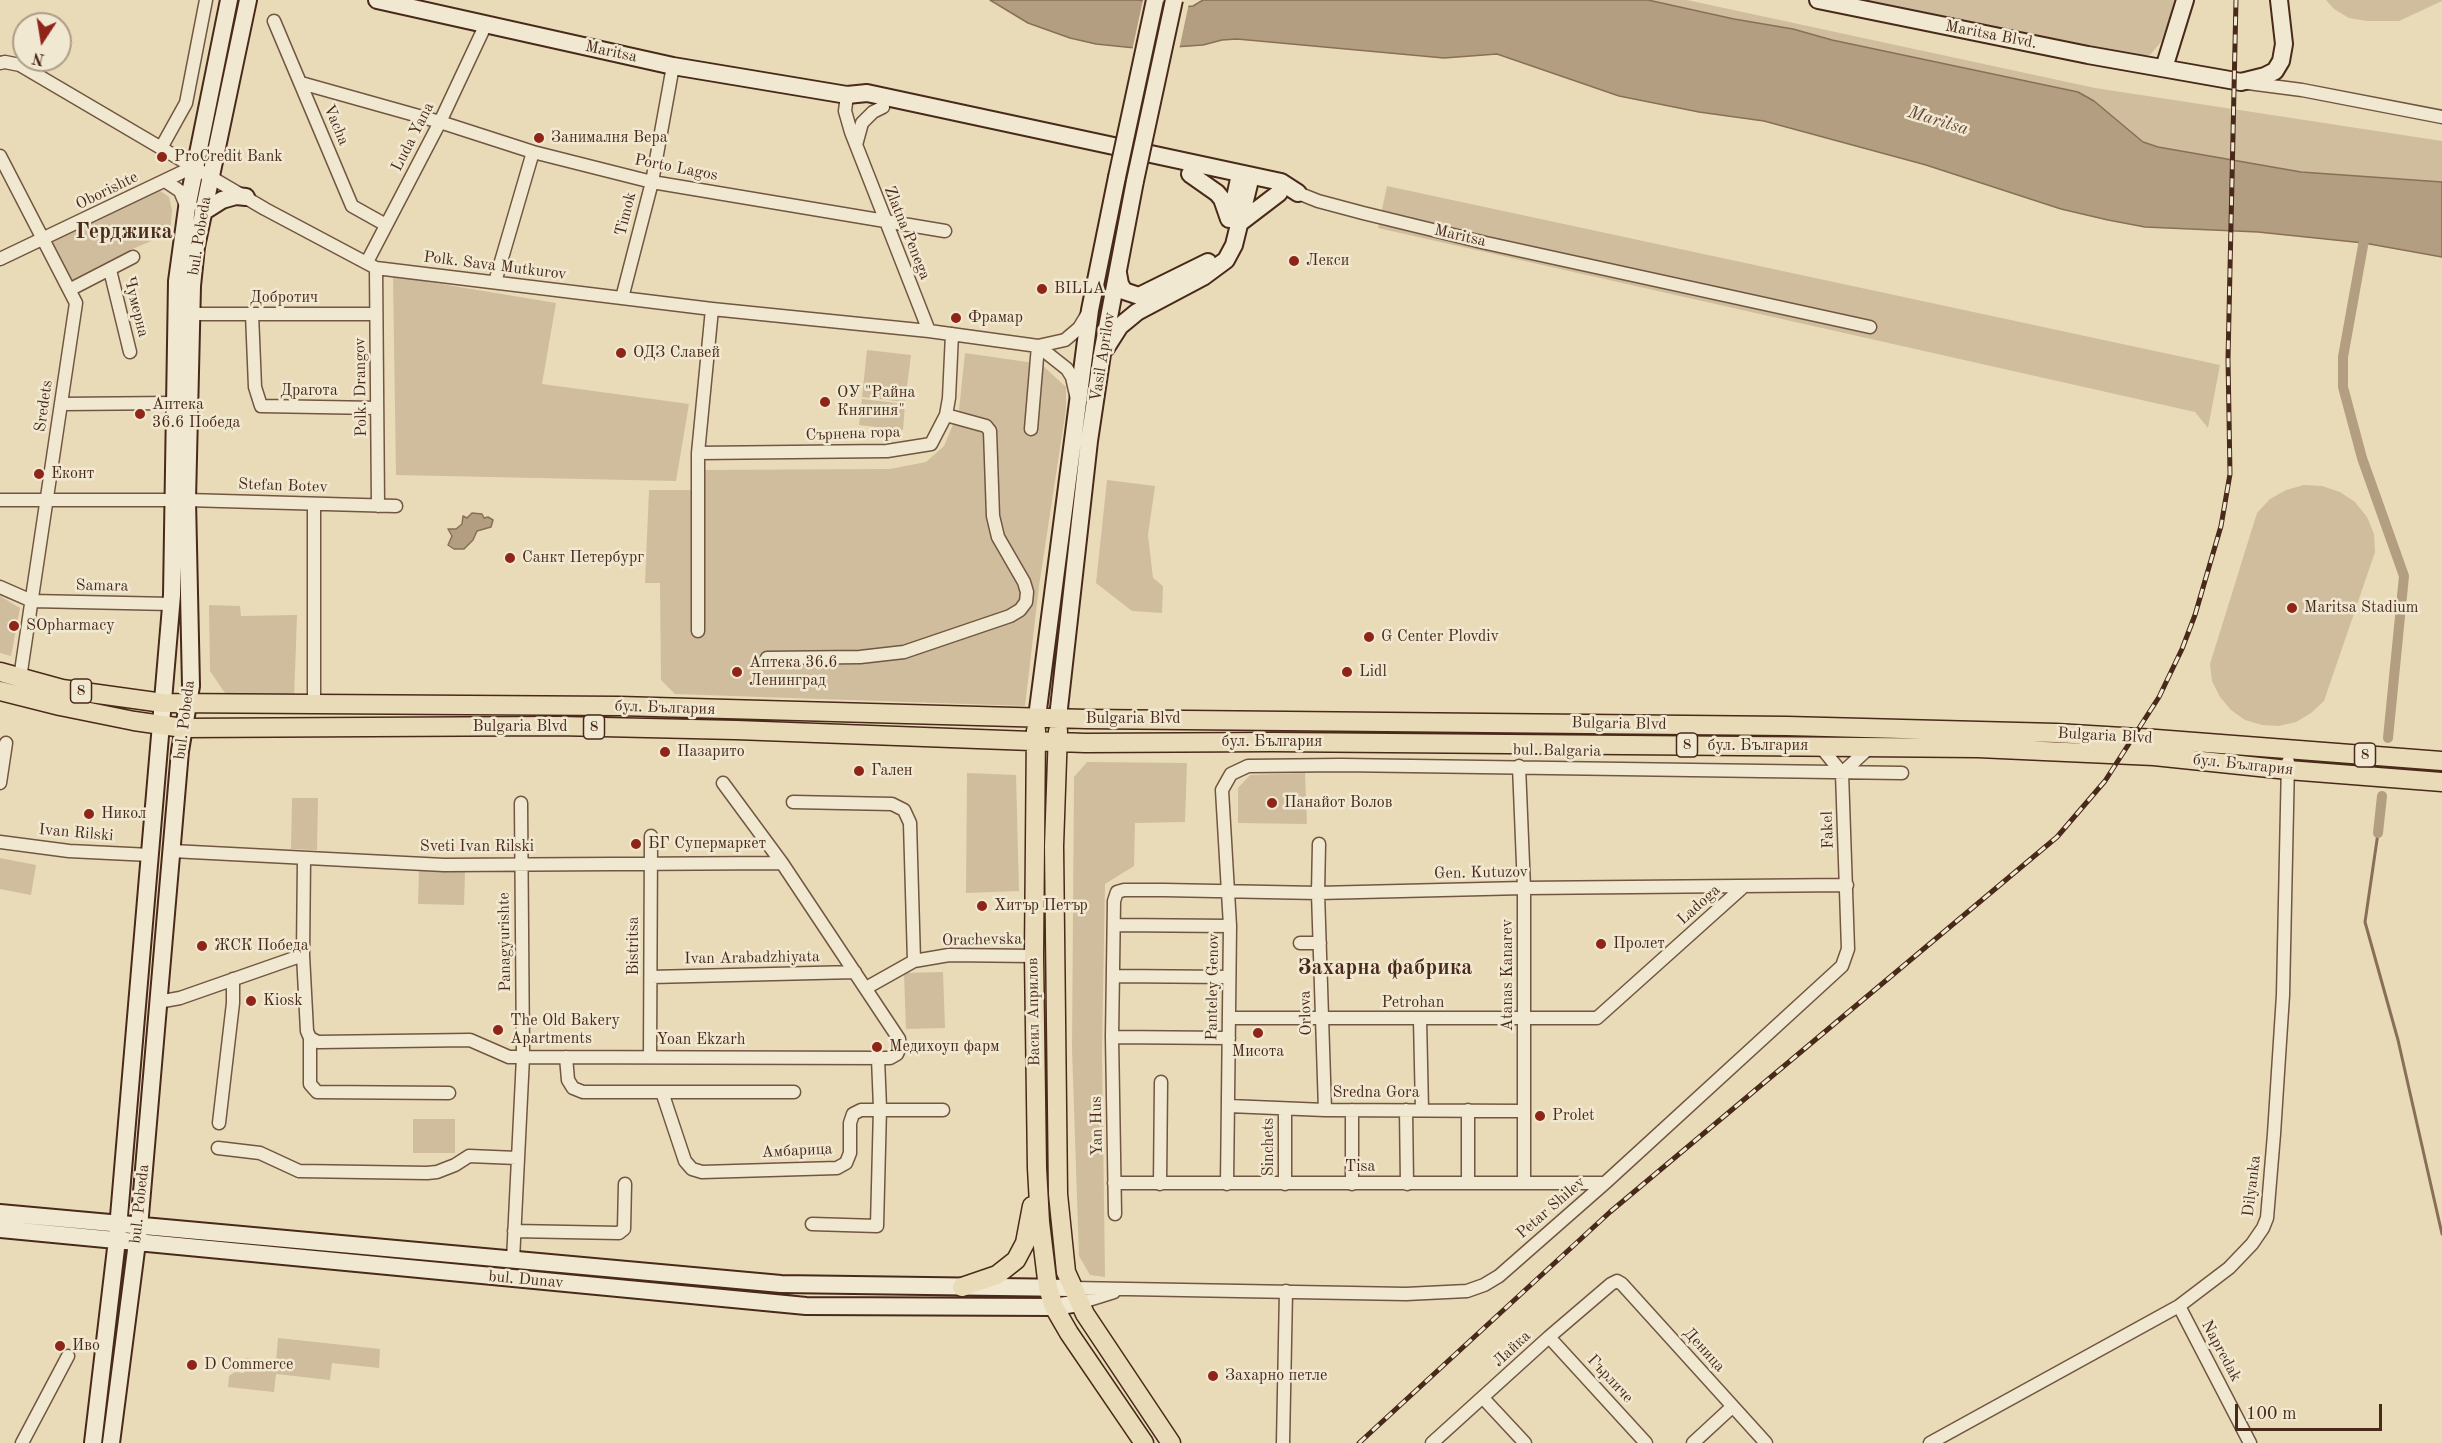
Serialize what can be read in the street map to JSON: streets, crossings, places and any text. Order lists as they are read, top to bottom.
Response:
{
  "streets": {
    "main road": [
      "Maritsa Blvd.",
      "Maritsa",
      "bul. Pobeda",
      "Vasil Aprilov",
      "8",
      "бул. България",
      "Bulgaria Blvd",
      "Васил Априлов",
      "bul. Dunav"
    ],
    "street": [
      "Vacha",
      "Luda Yana",
      "Porto Lagos",
      "Oborishte",
      "Timok",
      "Zlatna Penega",
      "Polk. Sava Mutkurov",
      "Добротич",
      "Чумерна",
      "Polk. Drangov",
      "Драгота",
      "Sredets",
      "Сърнена гора",
      "Stefan Botev",
      "Samara",
      "bul. Balgaria",
      "Fakel",
      "Ivan Rilski",
      "Sveti Ivan Rilski",
      "Gen. Kutuzov",
      "Ladoga",
      "Orachevska",
      "Panagyurishte",
      "Bistritsa",
      "Ivan Arabadzhiyata",
      "Atanas Kanarev",
      "Panteley Genov",
      "Petrohan",
      "Orlova",
      "Yoan Ekzarh",
      "Sredna Gora",
      "Yan Hus",
      "Sinchets",
      "Амбарица",
      "Tisa",
      "Dilyanka",
      "Petar Shilev",
      "Лайка",
      "Деница",
      "Napredak",
      "Гърличе"
    ]
  },
  "crossings": [
    ["Maritsa", "Luda Yana"],
    ["Maritsa", "Timok"],
    ["Maritsa", "Zlatna Penega"],
    ["Vacha", "Luda Yana"],
    ["Vacha", "Porto Lagos"],
    ["Luda Yana", "Porto Lagos"],
    ["Luda Yana", "Polk. Sava Mutkurov"],
    ["Luda Yana", "Polk. Drangov"],
    ["Porto Lagos", "Timok"],
    ["Porto Lagos", "Zlatna Penega"],
    ["Oborishte", "bul. Pobeda"],
    ["Oborishte", "Polk. Sava Mutkurov"],
    ["Oborishte", "Sredets"],
    ["Timok", "Polk. Sava Mutkurov"],
    ["Zlatna Penega", "Polk. Sava Mutkurov"],
    ["bul. Pobeda", "Polk. Sava Mutkurov"],
    ["bul. Pobeda", "Добротич"],
    ["bul. Pobeda", "Stefan Botev"],
    ["bul. Pobeda", "Samara"],
    ["bul. Pobeda", "8"],
    ["bul. Pobeda", "бул. България"],
    ["bul. Pobeda", "Bulgaria Blvd"],
    ["bul. Pobeda", "Ivan Rilski"],
    ["bul. Pobeda", "Sveti Ivan Rilski"],
    ["bul. Pobeda", "bul. Dunav"],
    ["Polk. Sava Mutkurov", "Polk. Drangov"],
    ["Polk. Sava Mutkurov", "Сърнена гора"],
    ["Добротич", "Polk. Drangov"],
    ["Добротич", "Драгота"],
    ["Vasil Aprilov", "бул. България"],
    ["Vasil Aprilov", "Bulgaria Blvd"],
    ["Vasil Aprilov", "Васил Априлов"],
    ["Polk. Drangov", "Драгота"],
    ["Polk. Drangov", "Stefan Botev"],
    ["Sredets", "Stefan Botev"],
    ["Sredets", "Samara"],
    ["Sredets", "8"],
    ["8", "бул. България"],
    ["8", "Bulgaria Blvd"],
    ["бул. България", "Bulgaria Blvd"],
    ["бул. България", "Васил Априлов"],
    ["бул. България", "Dilyanka"],
    ["Bulgaria Blvd", "Васил Априлов"],
    ["Bulgaria Blvd", "Dilyanka"],
    ["bul. Balgaria", "Fakel"],
    ["bul. Balgaria", "Atanas Kanarev"],
    ["bul. Balgaria", "Panteley Genov"],
    ["Fakel", "Gen. Kutuzov"],
    ["Fakel", "Petar Shilev"],
    ["Sveti Ivan Rilski", "Panagyurishte"],
    ["Sveti Ivan Rilski", "Bistritsa"],
    ["Gen. Kutuzov", "Ladoga"],
    ["Gen. Kutuzov", "Atanas Kanarev"],
    ["Gen. Kutuzov", "Panteley Genov"],
    ["Gen. Kutuzov", "Orlova"],
    ["Gen. Kutuzov", "Yan Hus"],
    ["Gen. Kutuzov", "Petar Shilev"],
    ["Ladoga", "Petrohan"],
    ["Orachevska", "Васил Априлов"],
    ["Panagyurishte", "Yoan Ekzarh"],
    ["Panagyurishte", "bul. Dunav"],
    ["Bistritsa", "Ivan Arabadzhiyata"],
    ["Bistritsa", "Yoan Ekzarh"],
    ["Atanas Kanarev", "Petrohan"],
    ["Atanas Kanarev", "Sredna Gora"],
    ["Atanas Kanarev", "Tisa"],
    ["Panteley Genov", "Petrohan"],
    ["Panteley Genov", "Sredna Gora"],
    ["Panteley Genov", "Tisa"],
    ["Petrohan", "Orlova"],
    ["Васил Априлов", "Petar Shilev"],
    ["Васил Априлов", "bul. Dunav"],
    ["Orlova", "Sredna Gora"],
    ["Sredna Gora", "Sinchets"],
    ["Yan Hus", "Tisa"],
    ["Sinchets", "Tisa"],
    ["Tisa", "Petar Shilev"],
    ["Dilyanka", "Napredak"],
    ["Petar Shilev", "bul. Dunav"],
    ["Лайка", "Деница"],
    ["Лайка", "Гърличе"]
  ],
  "districts": ["Герджика", "Захарна фабрика"],
  "water": ["Maritsa"],
  "places": [
    "Занималня Вера",
    "ProCredit Bank",
    "Лекси",
    "BILLA",
    "Фрамар",
    "ОДЗ Славей",
    "ОУ \"Райна Княгиня\"",
    "Аптека 36.6 Победа",
    "Еконт",
    "Санкт Петербург",
    "Maritsa Stadium",
    "SOpharmacy",
    "G Center Plovdiv",
    "Аптека 36.6 Ленинград",
    "Lidl",
    "Пазарито",
    "Гален",
    "Панайот Волов",
    "Никол",
    "БГ Супермаркет",
    "Хитър Петър",
    "Пролет",
    "ЖСК Победа",
    "Kiosk",
    "The Old Bakery Apartments",
    "Мисота",
    "Медихоуп фарм",
    "Prolet",
    "Иво",
    "D Commerce",
    "Захарно петле"
  ],
  "scale_bar": "100 m",
  "north": "bottom"
}
